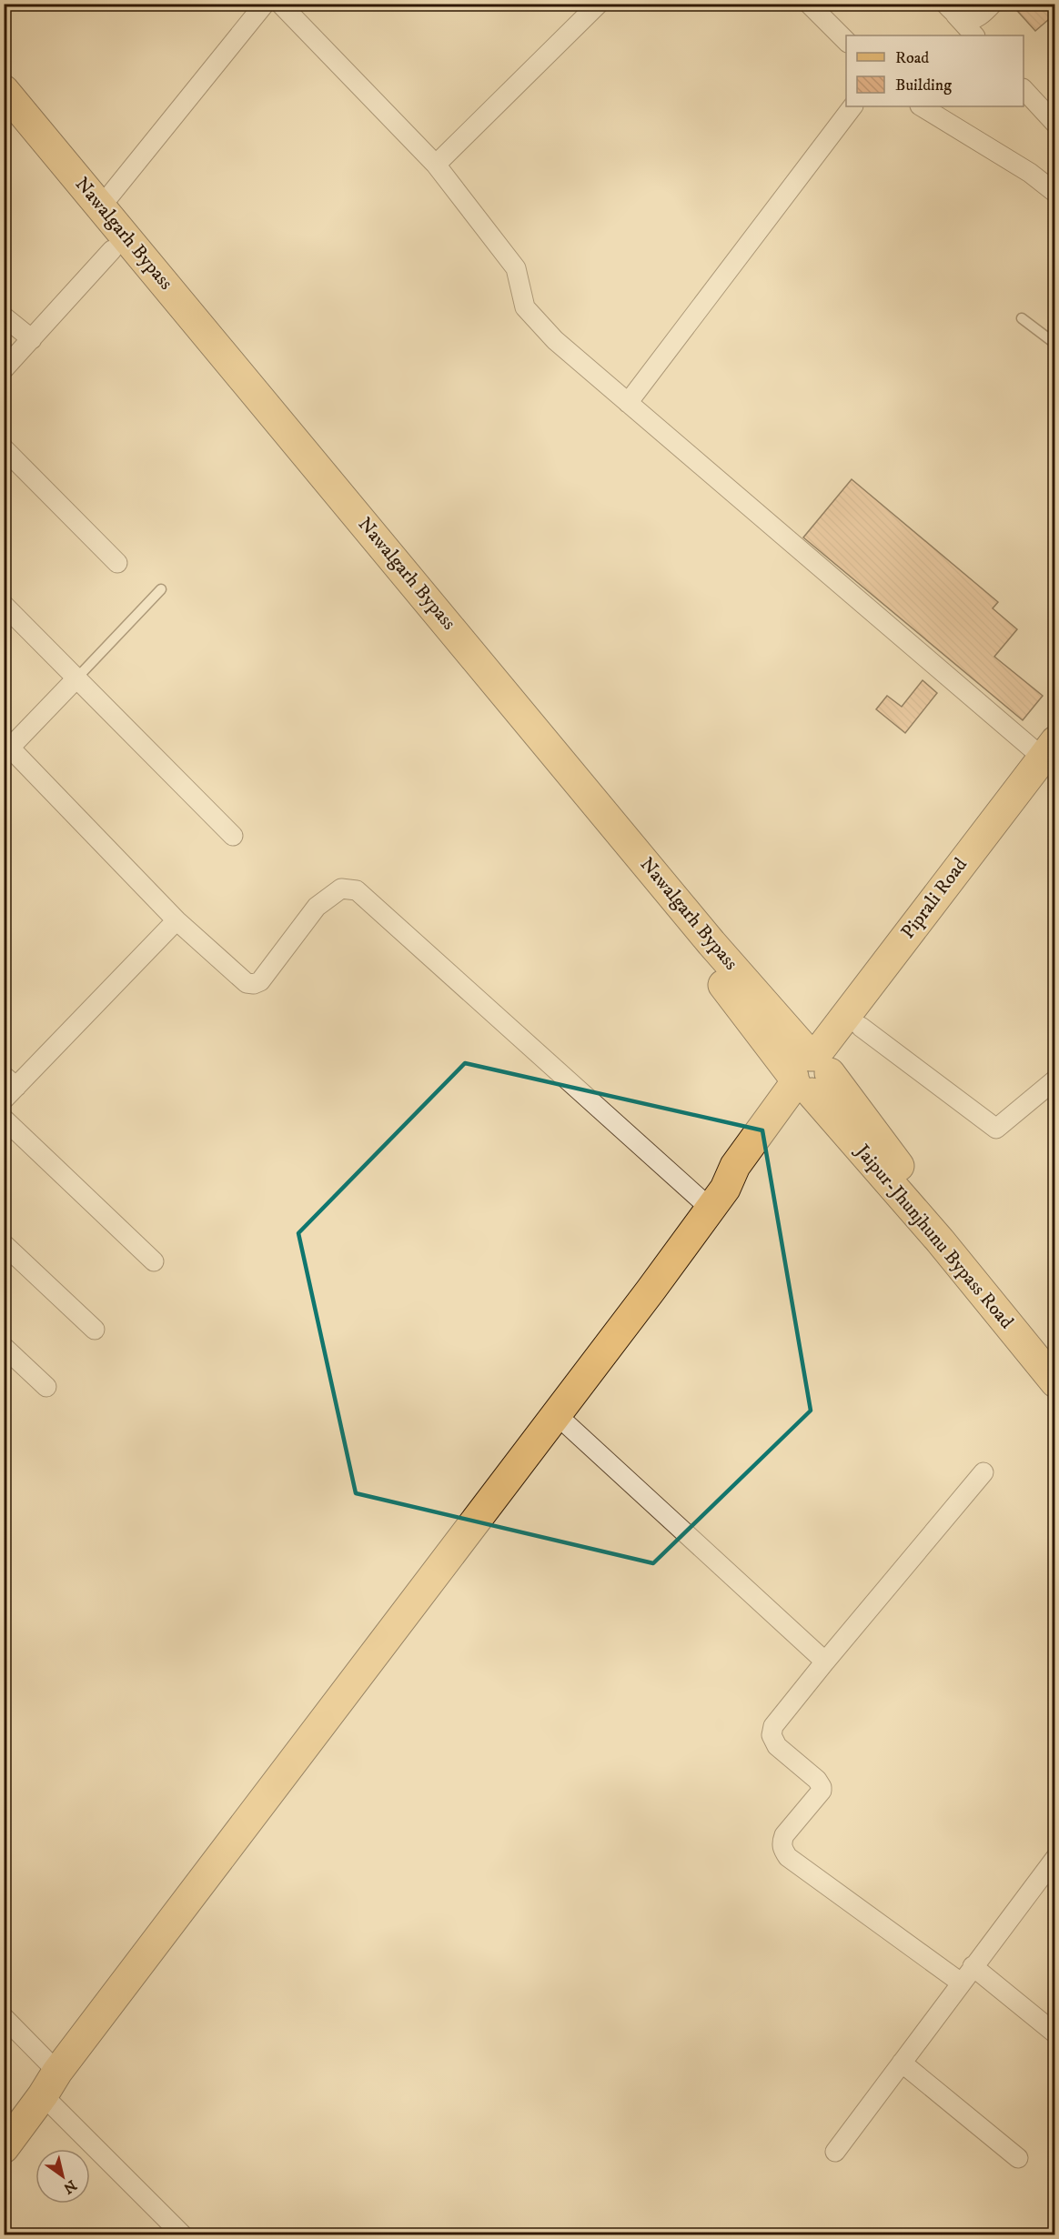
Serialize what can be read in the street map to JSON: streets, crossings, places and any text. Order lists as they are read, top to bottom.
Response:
{
  "streets": {
    "main road": ["Nawalgarh Bypass", "Piprali Road", "Jaipur-Jhunjhunu Bypass Road"]
  },
  "crossings": [
    ["Nawalgarh Bypass", "Piprali Road"],
    ["Nawalgarh Bypass", "Jaipur-Jhunjhunu Bypass Road"]
  ],
  "legend": ["Road", "Building"],
  "north": "bottom right"
}
